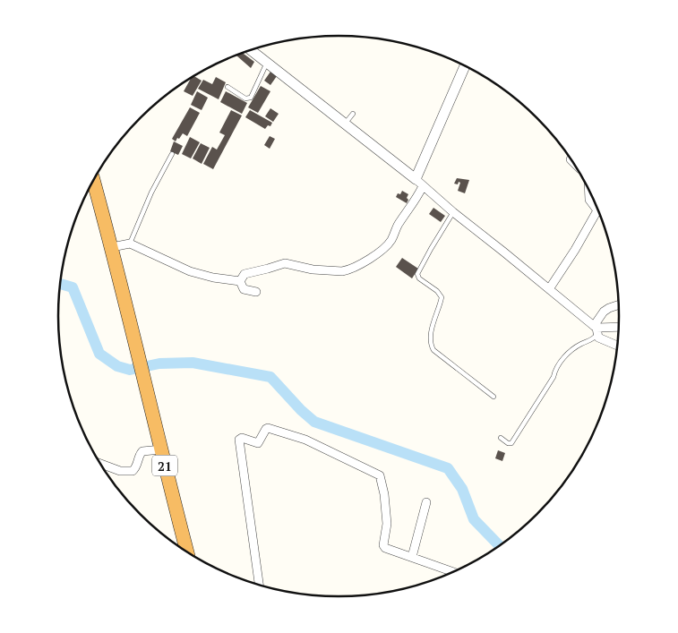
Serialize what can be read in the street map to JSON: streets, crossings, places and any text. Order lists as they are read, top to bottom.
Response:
{
  "streets": {
    "highway": ["21"]
  }
}
